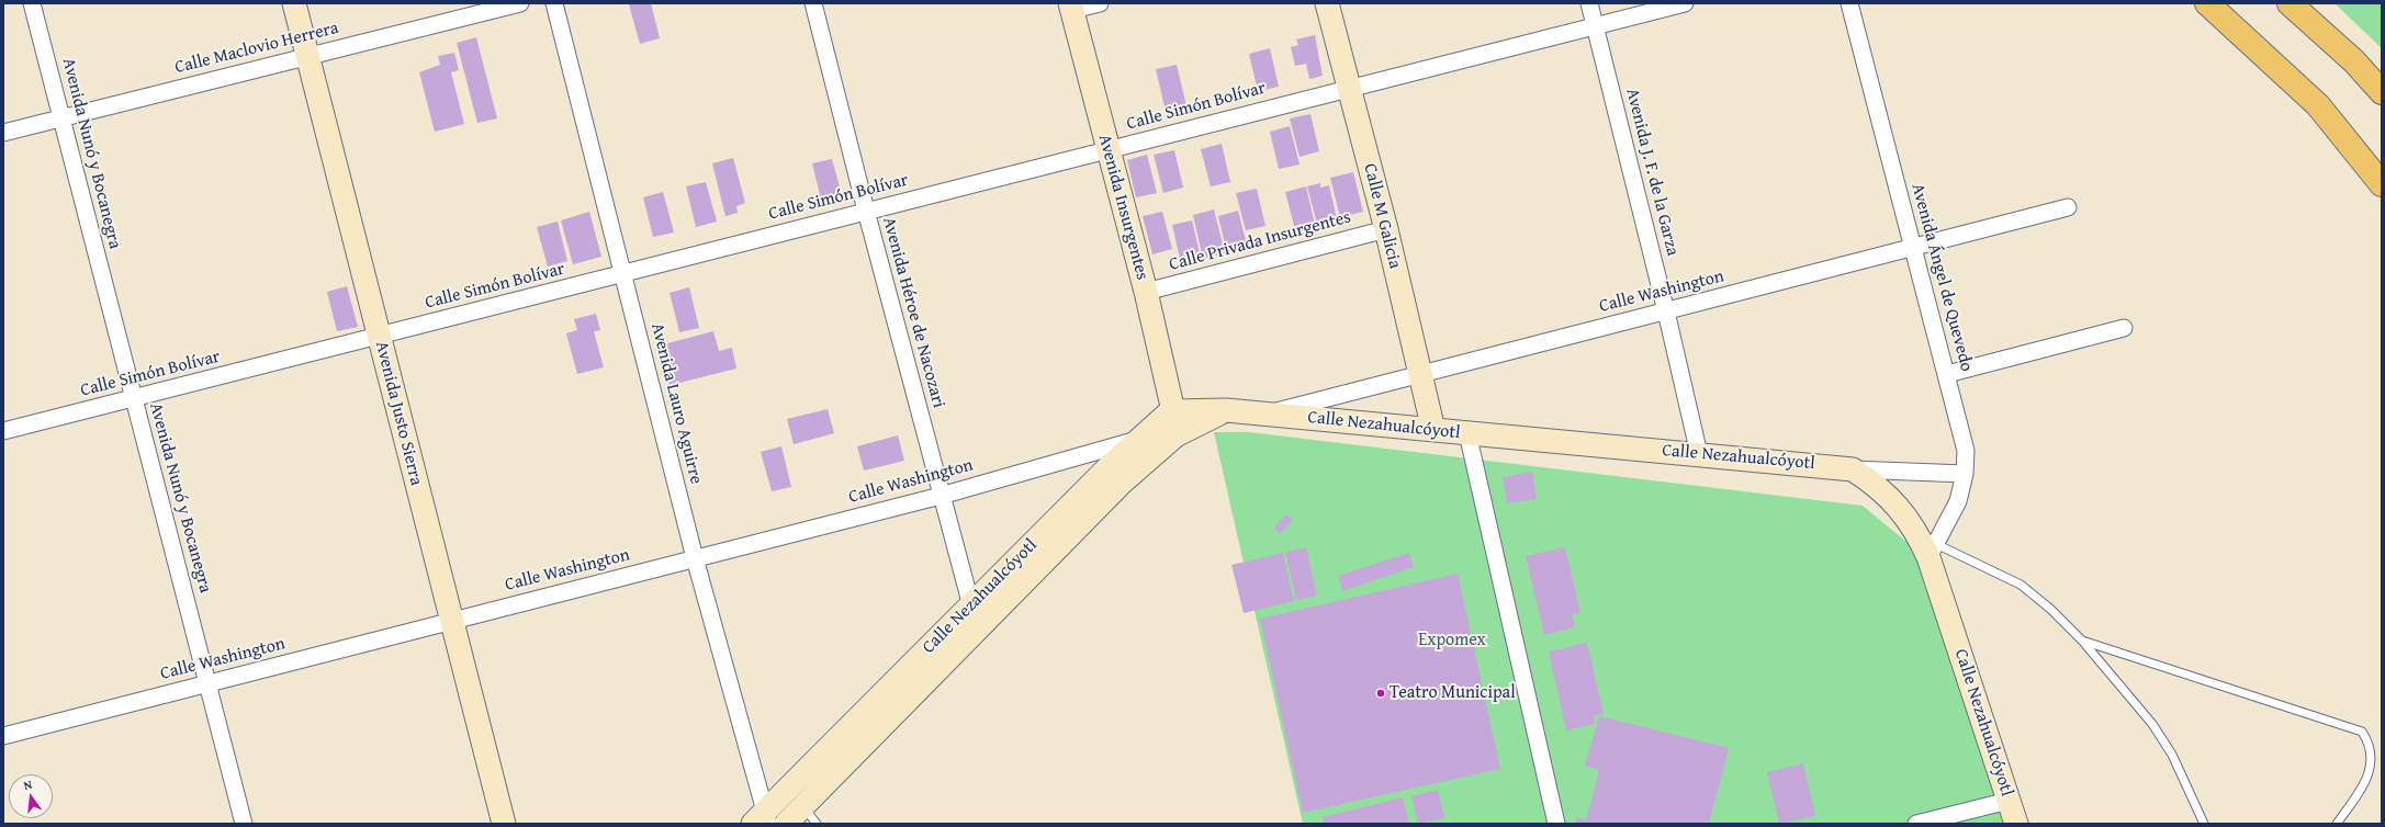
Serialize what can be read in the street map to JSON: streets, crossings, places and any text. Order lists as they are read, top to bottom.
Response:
{
  "streets": {
    "street": [
      "Calle Maclovio Herrera",
      "Calle Simón Bolívar",
      "Avenida Nunó y Bocanegra",
      "Avenida J. F. de la Garza",
      "Avenida Insurgentes",
      "Calle M Galicia",
      "Calle Privada Insurgentes",
      "Avenida Ángel de Quevedo",
      "Calle Washington",
      "Avenida Héroe de Nacozari",
      "Avenida Lauro Aguirre",
      "Avenida Justo Sierra",
      "Calle Nezahualcóyotl"
    ]
  },
  "crossings": [
    ["Calle Maclovio Herrera", "Avenida Nunó y Bocanegra"],
    ["Calle Maclovio Herrera", "Avenida Justo Sierra"],
    ["Calle Simón Bolívar", "Avenida Nunó y Bocanegra"],
    ["Calle Simón Bolívar", "Avenida J. F. de la Garza"],
    ["Calle Simón Bolívar", "Avenida Insurgentes"],
    ["Calle Simón Bolívar", "Calle M Galicia"],
    ["Calle Simón Bolívar", "Avenida Héroe de Nacozari"],
    ["Calle Simón Bolívar", "Avenida Lauro Aguirre"],
    ["Calle Simón Bolívar", "Avenida Justo Sierra"],
    ["Avenida Nunó y Bocanegra", "Calle Washington"],
    ["Avenida J. F. de la Garza", "Calle Washington"],
    ["Avenida J. F. de la Garza", "Calle Nezahualcóyotl"],
    ["Avenida Insurgentes", "Calle Privada Insurgentes"],
    ["Avenida Insurgentes", "Calle Nezahualcóyotl"],
    ["Calle M Galicia", "Calle Privada Insurgentes"],
    ["Calle M Galicia", "Calle Washington"],
    ["Calle M Galicia", "Calle Nezahualcóyotl"],
    ["Avenida Ángel de Quevedo", "Calle Washington"],
    ["Avenida Ángel de Quevedo", "Calle Nezahualcóyotl"],
    ["Calle Washington", "Avenida Héroe de Nacozari"],
    ["Calle Washington", "Avenida Lauro Aguirre"],
    ["Calle Washington", "Avenida Justo Sierra"],
    ["Calle Washington", "Calle Nezahualcóyotl"],
    ["Avenida Héroe de Nacozari", "Calle Nezahualcóyotl"],
    ["Avenida Lauro Aguirre", "Calle Nezahualcóyotl"]
  ],
  "parks": ["Expomex"],
  "places": ["Teatro Municipal"],
  "north": "top"
}
